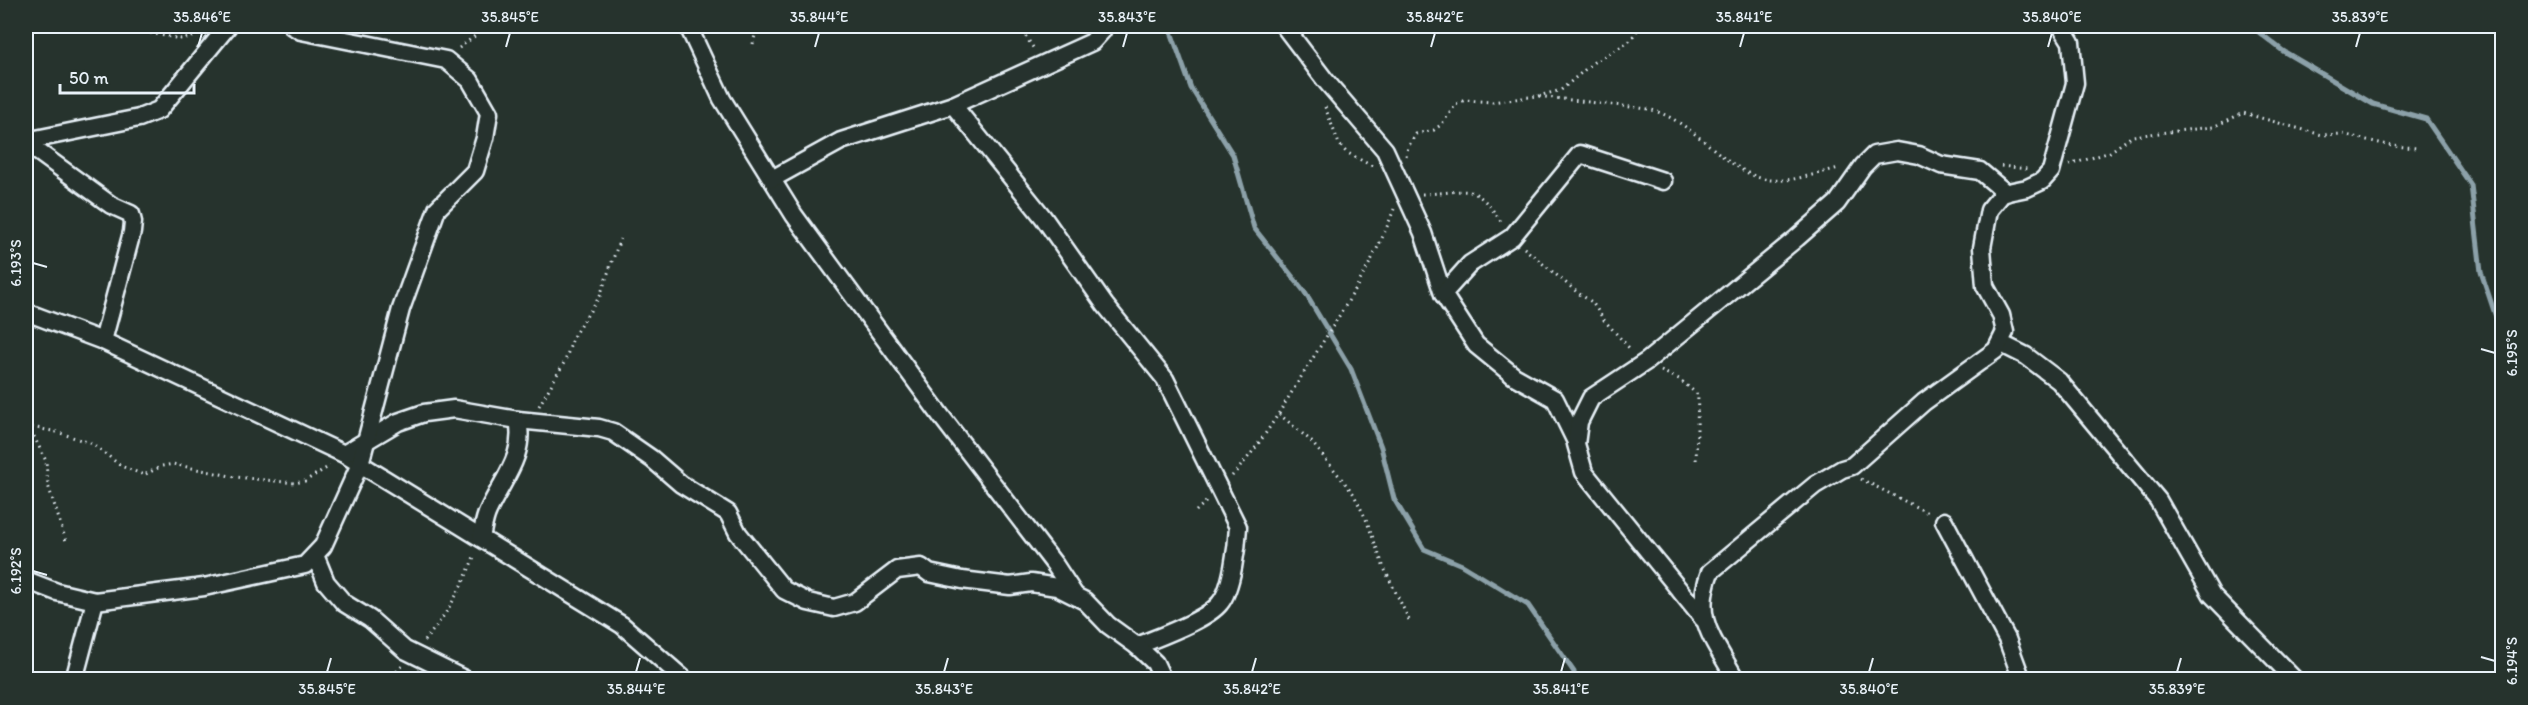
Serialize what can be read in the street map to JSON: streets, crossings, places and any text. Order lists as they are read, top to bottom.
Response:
{
  "scale_bar": "50 m",
  "coordinates": [
    "35.846°E",
    "35.845°E",
    "35.844°E",
    "35.843°E",
    "35.842°E",
    "35.841°E",
    "35.840°E",
    "35.839°E",
    "6.193°S",
    "6.195°S",
    "6.192°S",
    "6.194°S"
  ]
}
